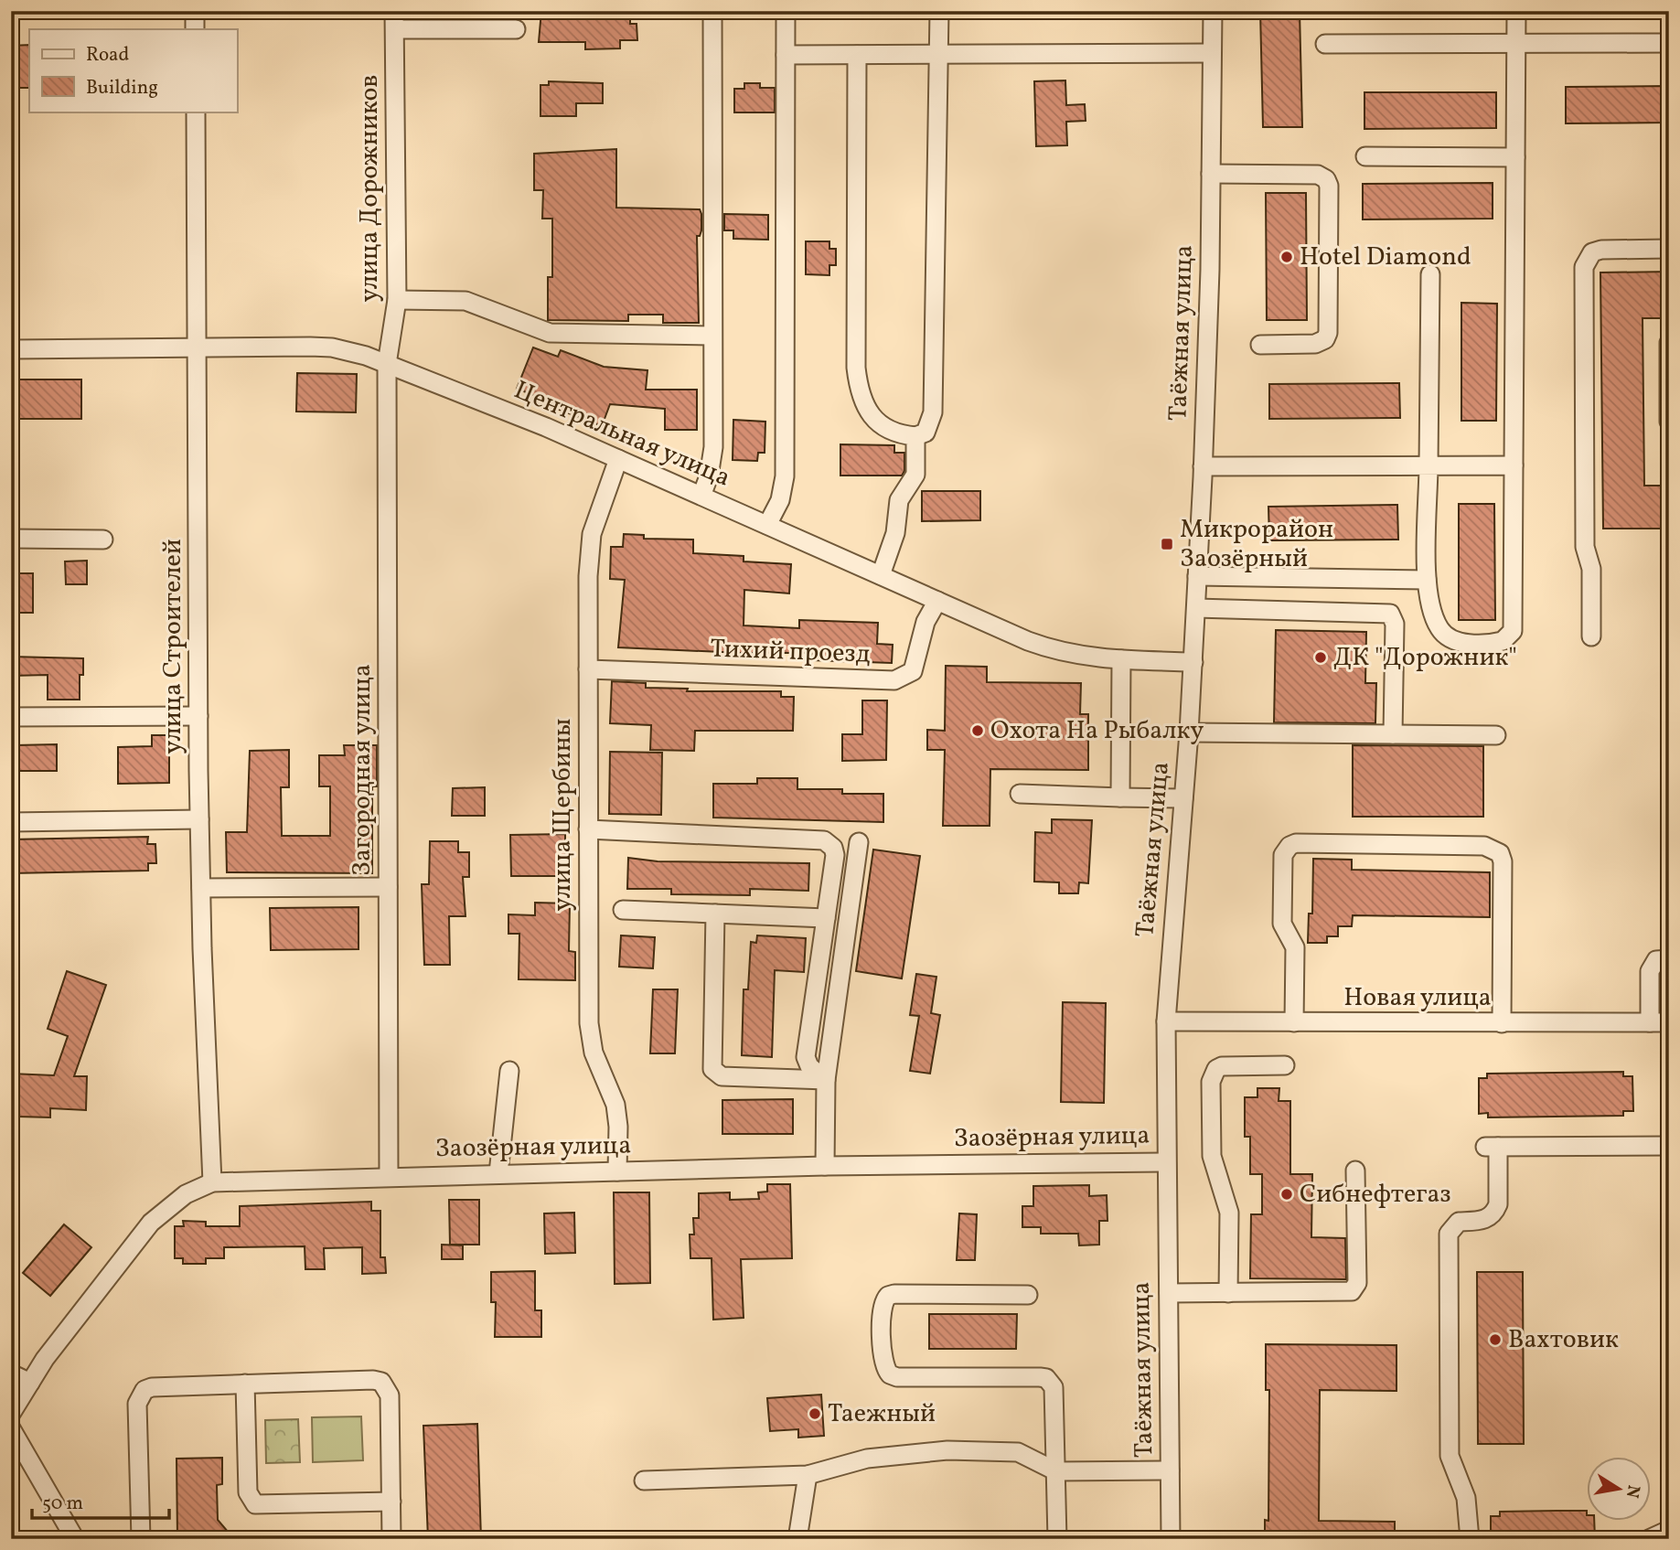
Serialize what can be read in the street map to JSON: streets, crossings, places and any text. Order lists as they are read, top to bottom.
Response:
{
  "streets": {
    "street": [
      "улица Дорожников",
      "Таёжная улица",
      "Центральная улица",
      "улица Строителей",
      "Тихий проезд",
      "Загородная улица",
      "улица Щербины",
      "Новая улица",
      "Заозёрная улица"
    ]
  },
  "crossings": [
    ["улица Дорожников", "Центральная улица"],
    ["улица Дорожников", "Загородная улица"],
    ["Таёжная улица", "Центральная улица"],
    ["Таёжная улица", "Новая улица"],
    ["Таёжная улица", "Заозёрная улица"],
    ["Центральная улица", "улица Строителей"],
    ["Центральная улица", "Тихий проезд"],
    ["Центральная улица", "Загородная улица"],
    ["Центральная улица", "улица Щербины"],
    ["улица Строителей", "Заозёрная улица"],
    ["Тихий проезд", "улица Щербины"],
    ["Загородная улица", "Заозёрная улица"],
    ["улица Щербины", "Заозёрная улица"]
  ],
  "places": {
    "other": [
      "Hotel Diamond",
      "ДК \"Дорожник\"",
      "Охота На Рыбалку",
      "Сибнефтегаз",
      "Вахтовик",
      "Таежный"
    ],
    "transit": ["Микрорайон Заозёрный"]
  },
  "legend": ["Road", "Building"],
  "scale_bar": "50 m",
  "north": "right"
}
